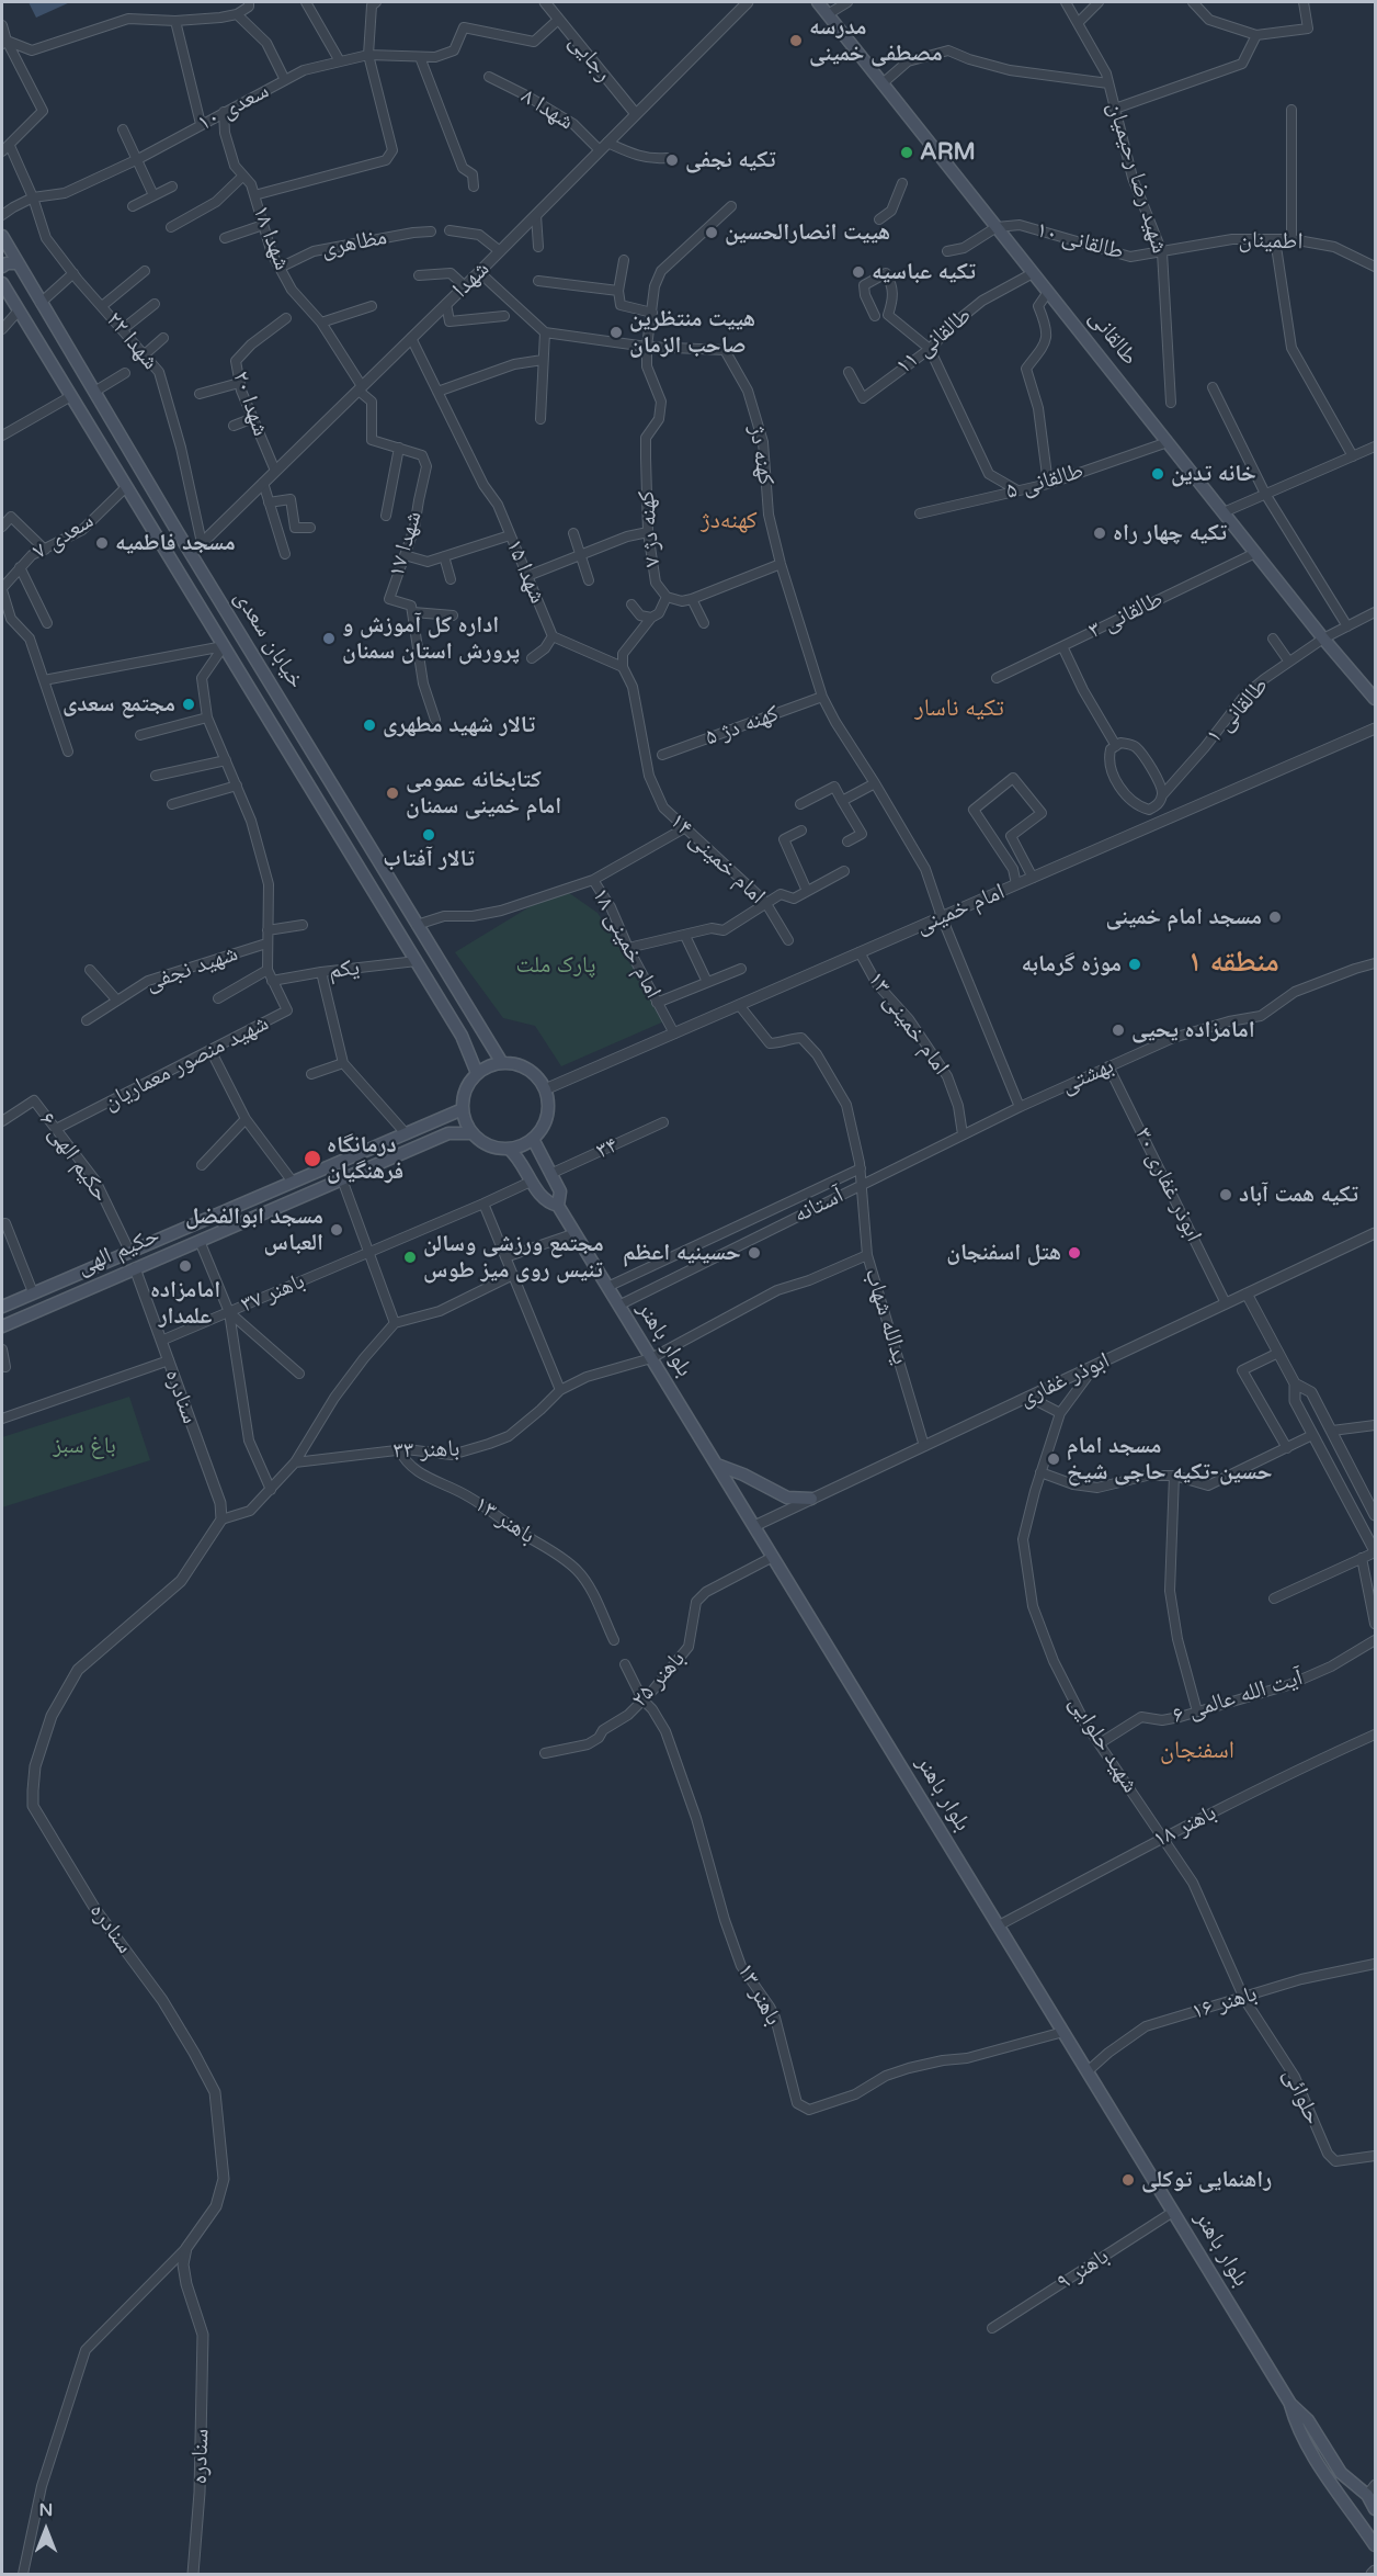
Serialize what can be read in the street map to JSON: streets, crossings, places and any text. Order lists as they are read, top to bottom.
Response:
{
  "streets": {
    "main road": [
      "طالقانی",
      "خیابان سعدی",
      "حکیم الهی",
      "بلوار باهنر"
    ],
    "street": [
      "رجایی",
      "سعدی ۱۰",
      "شهدا ۸",
      "شهید رضا رحیمیان",
      "شهدا ۱۸",
      "طالقانی ۱۰",
      "اطمینان",
      "مظاهری",
      "شهدا",
      "شهدا ۲۲",
      "طالقانی ۱۱",
      "شهدا ۲۰",
      "کهنه دژ",
      "طالقانی ۵",
      "کهنه دژ ۷",
      "سعدی ۷",
      "شهدا ۱۷",
      "شهدا ۱۵",
      "طالقانی ۳",
      "طالقانی ۱",
      "کهنه دژ ۵",
      "امام خمینی ۱۴",
      "امام خمینی",
      "امام خمینی ۱۸",
      "شهید نجفی",
      "یکم",
      "امام خمینی ۱۳",
      "شهید منصور معماریان",
      "بهشتی",
      "۳۴",
      "حکیم الهی ۶",
      "ابوذر غفاری ۳۰",
      "آستانه",
      "باهنر ۳۷",
      "یدالله شهاب",
      "ابوذر غفاری",
      "سنادره",
      "باهنر ۳۳",
      "باهنر ۱۳",
      "باهنر ۲۵",
      "آیت الله عالمی ۶",
      "شهید حلوایی",
      "باهنر ۱۸",
      "باهنر ۱۶",
      "حلوائی",
      "باهنر ۹"
    ]
  },
  "crossings": [
    ["رجایی", "سعدی ۱۰"],
    ["رجایی", "شهدا"],
    ["سعدی ۱۰", "شهدا ۱۸"],
    ["سعدی ۱۰", "شهدا ۲۲"],
    ["شهدا ۸", "شهدا"],
    ["شهید رضا رحیمیان", "طالقانی ۱۰"],
    ["شهید رضا رحیمیان", "اطمینان"],
    ["شهدا ۱۸", "مظاهری"],
    ["شهدا ۱۸", "شهدا"],
    ["شهدا ۱۸", "شهدا ۱۷"],
    ["طالقانی ۱۰", "اطمینان"],
    ["طالقانی ۱۰", "طالقانی"],
    ["شهدا", "شهدا ۲۲"],
    ["شهدا", "شهدا ۲۰"],
    ["شهدا", "شهدا ۱۷"],
    ["شهدا", "شهدا ۱۵"],
    ["شهدا", "خیابان سعدی"],
    ["طالقانی", "طالقانی ۱۱"],
    ["طالقانی", "طالقانی ۵"],
    ["طالقانی", "طالقانی ۳"],
    ["طالقانی", "طالقانی ۱"],
    ["کهنه دژ", "کهنه دژ ۷"],
    ["کهنه دژ", "کهنه دژ ۵"],
    ["کهنه دژ", "امام خمینی"],
    ["کهنه دژ", "بهشتی"],
    ["کهنه دژ", "آستانه"],
    ["سعدی ۷", "خیابان سعدی"],
    ["خیابان سعدی", "امام خمینی"],
    ["خیابان سعدی", "یکم"],
    ["خیابان سعدی", "شهید منصور معماریان"],
    ["خیابان سعدی", "حکیم الهی"],
    ["امام خمینی ۱۴", "امام خمینی ۱۸"],
    ["امام خمینی", "امام خمینی ۱۸"],
    ["امام خمینی", "امام خمینی ۱۳"],
    ["امام خمینی", "حکیم الهی"],
    ["امام خمینی", "یدالله شهاب"],
    ["شهید نجفی", "شهید منصور معماریان"],
    ["یکم", "شهید منصور معماریان"],
    ["امام خمینی ۱۳", "آستانه"],
    ["شهید منصور معماریان", "حکیم الهی ۶"],
    ["بهشتی", "ابوذر غفاری ۳۰"],
    ["بهشتی", "آستانه"],
    ["حکیم الهی ۶", "حکیم الهی"],
    ["ابوذر غفاری ۳۰", "ابوذر غفاری"],
    ["آستانه", "یدالله شهاب"],
    ["آستانه", "بلوار باهنر"],
    ["حکیم الهی", "سنادره"],
    ["باهنر ۳۷", "سنادره"],
    ["یدالله شهاب", "ابوذر غفاری"],
    ["یدالله شهاب", "باهنر ۳۳"],
    ["بلوار باهنر", "ابوذر غفاری"],
    ["بلوار باهنر", "باهنر ۳۳"],
    ["بلوار باهنر", "باهنر ۱۳"],
    ["بلوار باهنر", "باهنر ۲۵"],
    ["بلوار باهنر", "باهنر ۱۸"],
    ["بلوار باهنر", "باهنر ۱۶"],
    ["بلوار باهنر", "باهنر ۹"],
    ["ابوذر غفاری", "شهید حلوایی"],
    ["باهنر ۳۳", "باهنر ۱۳"],
    ["باهنر ۱۳", "باهنر ۲۵"],
    ["آیت الله عالمی ۶", "شهید حلوایی"],
    ["شهید حلوایی", "باهنر ۱۸"],
    ["شهید حلوایی", "باهنر ۱۶"],
    ["شهید حلوایی", "حلوائی"],
    ["باهنر ۱۶", "حلوائی"]
  ],
  "districts": [
    "کهنه‌دژ",
    "تکیه ناسار",
    "منطقه ۱",
    "اسفنجان"
  ],
  "parks": ["پارک ملت", "باغ سبز"],
  "places": [
    "مدرسه مصطفی خمینی",
    "ARM",
    "تکیه نجفی",
    "هییت انصارالحسین",
    "تکیه عباسیه",
    "هییت منتظرین صاحب الزمان",
    "خانه تدین",
    "تکیه چهار راه",
    "مسجد فاطمیه",
    "اداره کل آموزش و پرورش استان سمنان",
    "مجتمع سعدی",
    "تالار شهید مطهری",
    "کتابخانه عمومی امام خمینی سمنان",
    "تالار آفتاب",
    "مسجد امام خمینی",
    "موزه گرمابه",
    "امامزاده یحیی",
    "درمانگاه فرهنگیان",
    "تکیه همت آباد",
    "مسجد ابوالفضل العباس",
    "حسینیه اعظم",
    "هتل اسفنجان",
    "مجتمع ورزشی وسالن تنیس روی میز طوس",
    "امامزاده علمدار",
    "مسجد امام حسین-تکیه حاجی شیخ",
    "راهنمایی توکلی"
  ],
  "north": "top"
}
